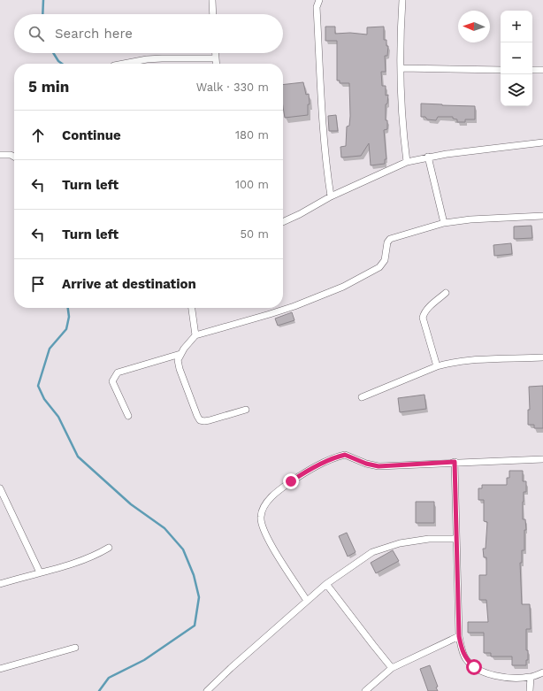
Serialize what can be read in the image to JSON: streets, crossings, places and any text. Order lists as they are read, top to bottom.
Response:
{
  "north": "left",
  "page": {
    "map_buttons": ["+", "−"],
    "search": "Search here",
    "heading": ["5 min", "Walk · 330 m"],
    "list": [
      ["Continue", "180 m"],
      ["Turn left", "100 m"],
      ["Turn left", "50 m"],
      "Arrive at destination"
    ]
  }
}
